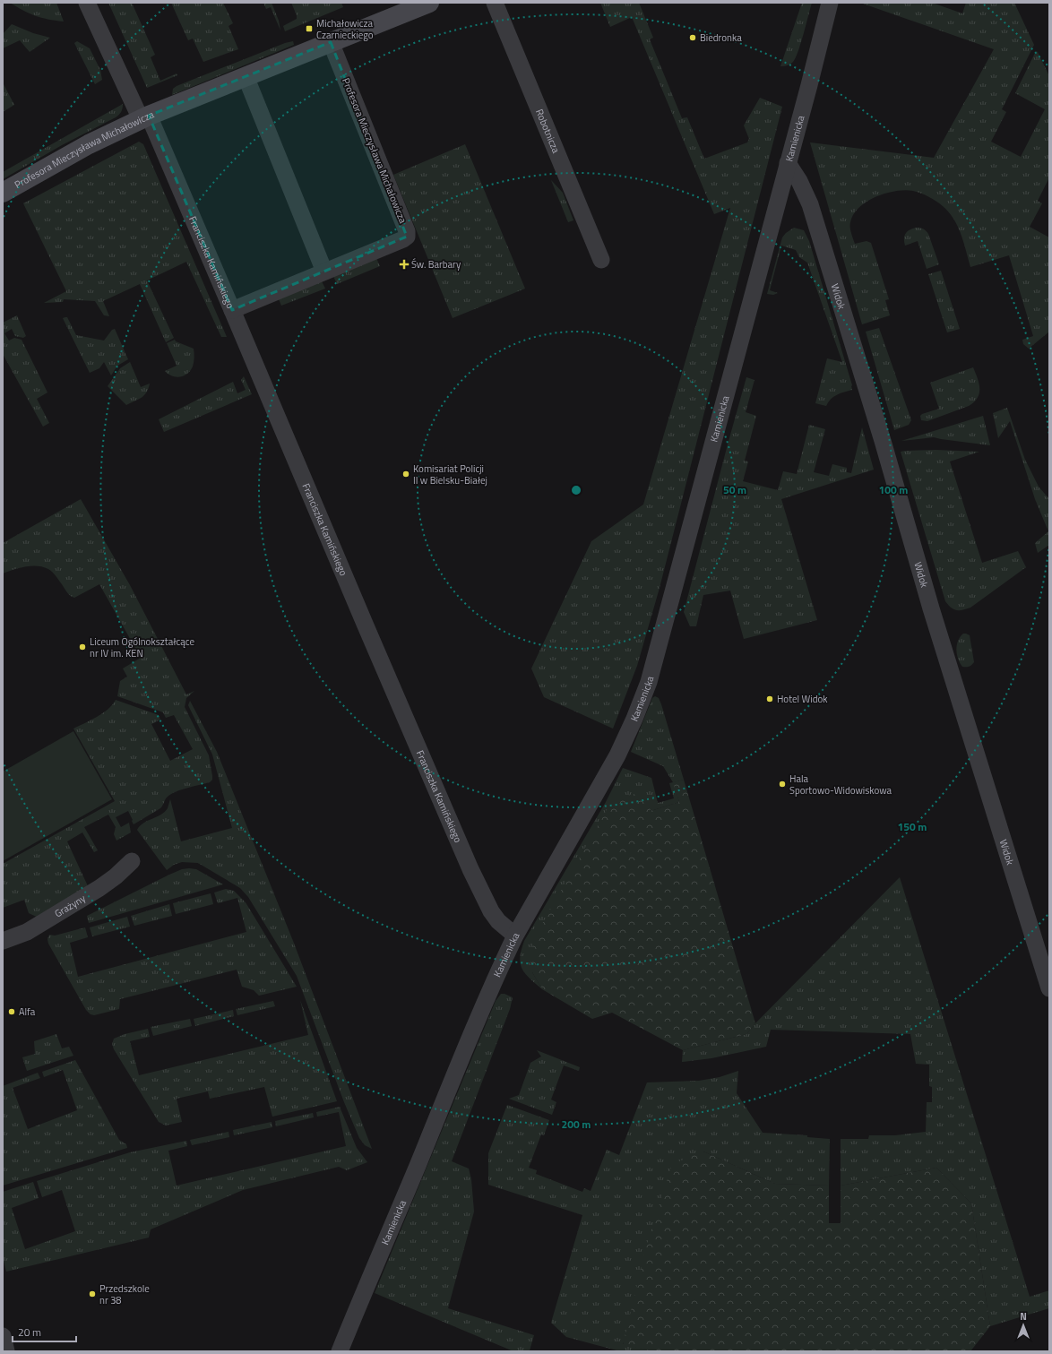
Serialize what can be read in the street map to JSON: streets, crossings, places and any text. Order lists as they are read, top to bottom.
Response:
{
  "streets": {
    "street": [
      "Robotnicza",
      "Kamienicka",
      "Profesora Mieczysława Michałowicza",
      "Franciszka Kamińskiego",
      "Widok",
      "Grażyny"
    ]
  },
  "crossings": [
    ["Kamienicka", "Franciszka Kamińskiego"],
    ["Kamienicka", "Widok"],
    ["Profesora Mieczysława Michałowicza", "Franciszka Kamińskiego"]
  ],
  "places": {
    "transit": ["Michałowicza Czarnieckiego"],
    "other": [
      "Biedronka",
      "Komisariat Policji II w Bielsku-Białej",
      "Liceum Ogólnokształcące nr IV im. KEN",
      "Hotel Widok",
      "Hala Sportowo-Widowiskowa",
      "Alfa",
      "Przedszkole nr 38"
    ],
    "health": ["Św. Barbary"]
  },
  "scale_bar": "20 m",
  "north": "top",
  "rings": [
    "50 m",
    "100 m",
    "150 m",
    "200 m"
  ]
}
